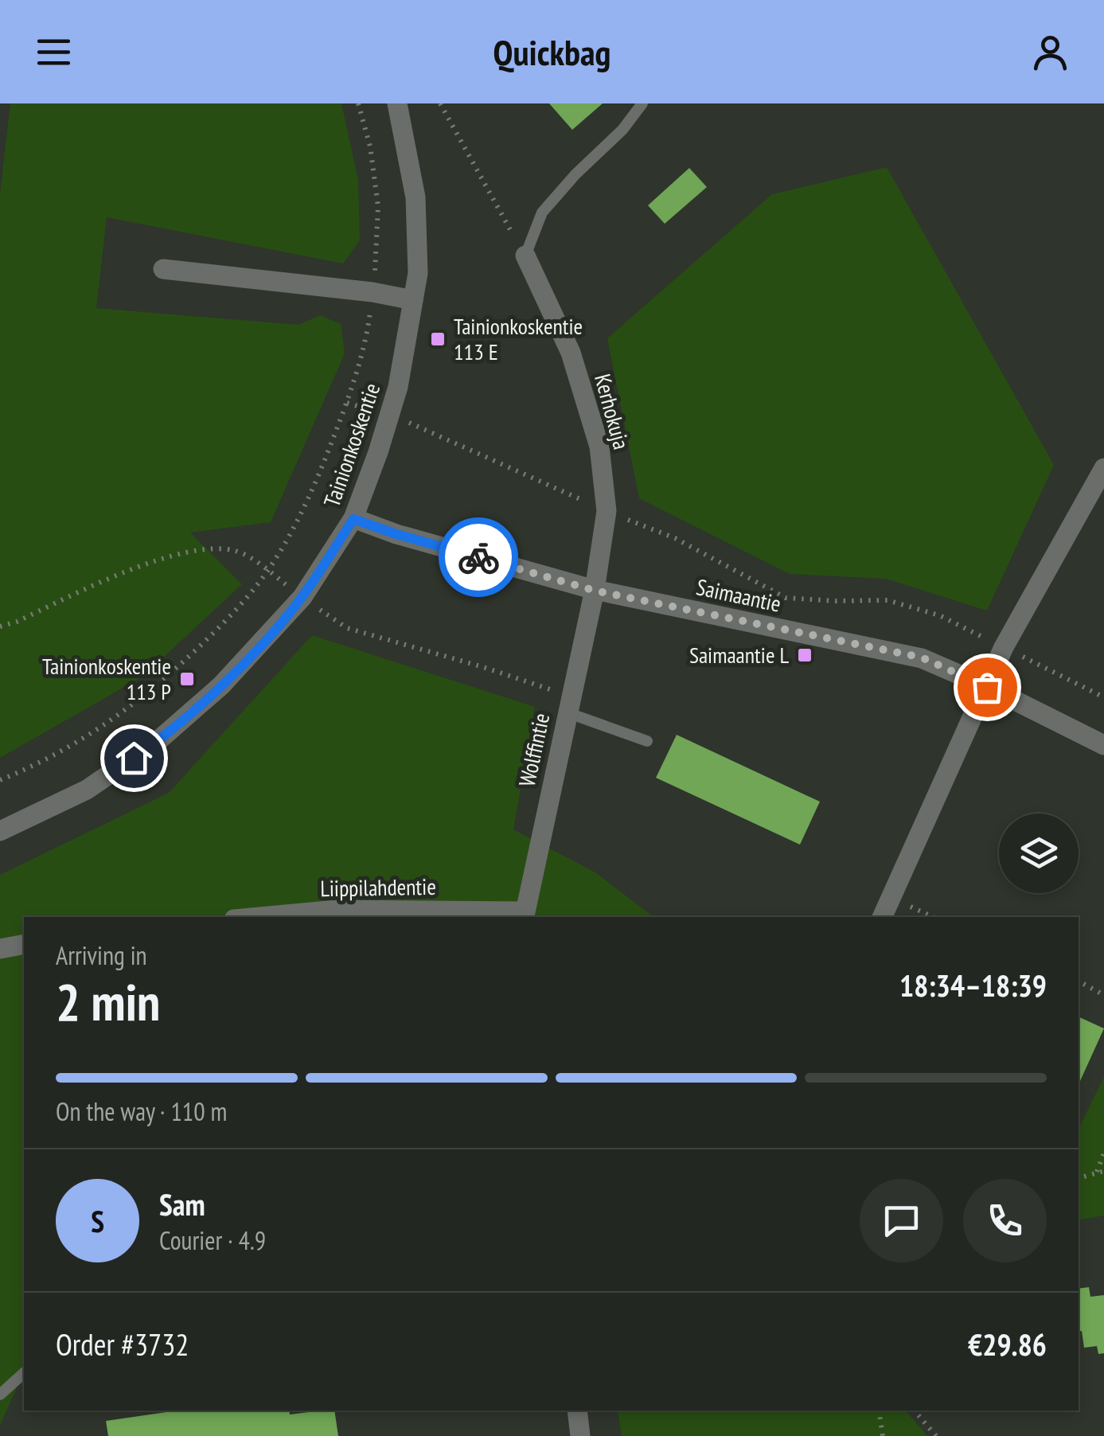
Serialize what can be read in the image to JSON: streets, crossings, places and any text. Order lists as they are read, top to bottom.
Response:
{
  "streets": {
    "street": [
      "Kerhokuja",
      "Tainionkoskentie",
      "Saimaantie",
      "Wolffintie",
      "Liippilahdentie"
    ]
  },
  "crossings": [
    ["Kerhokuja", "Saimaantie"],
    ["Kerhokuja", "Wolffintie"],
    ["Tainionkoskentie", "Saimaantie"],
    ["Saimaantie", "Wolffintie"],
    ["Wolffintie", "Liippilahdentie"]
  ],
  "places": {
    "transit": ["Tainionkoskentie 113 E", "Saimaantie L", "Tainionkoskentie 113 P"]
  },
  "page": {
    "header": "Quickbag",
    "heading": ["2 min", "Arriving in", "18:34–18:39"],
    "panel": [
      "Sam",
      "Courier · 4.9",
      "Order #3732",
      "€29.86"
    ],
    "bar": "On the way · 110 m",
    "round": "S"
  }
}
